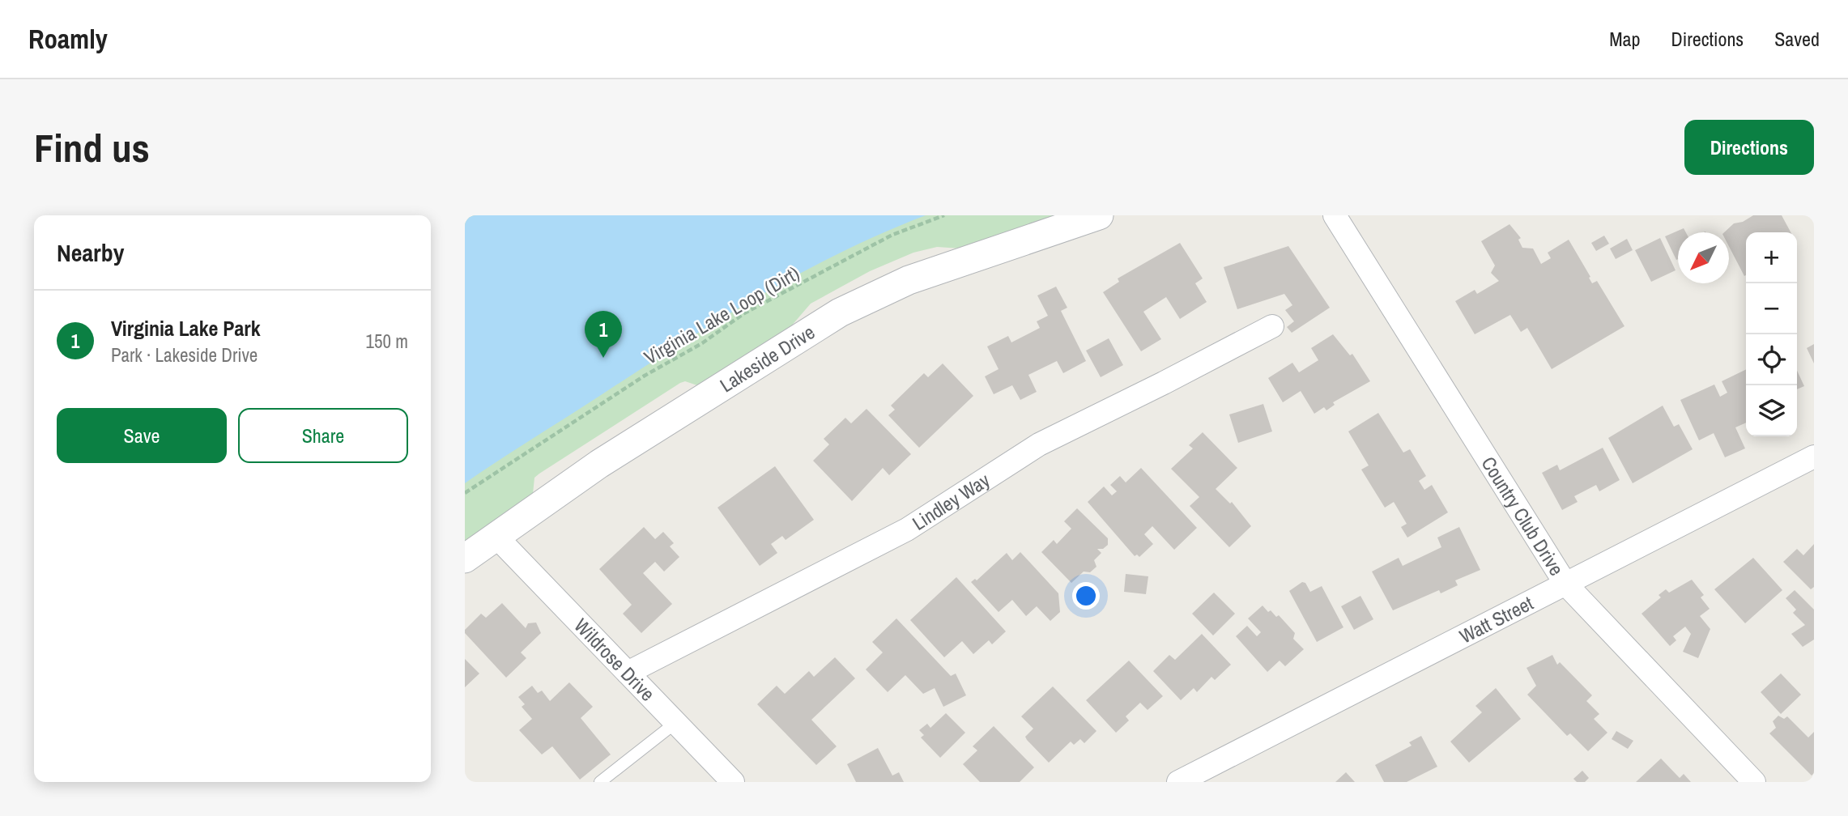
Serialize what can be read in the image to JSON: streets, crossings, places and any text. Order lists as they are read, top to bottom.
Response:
{
  "streets": {
    "street": [
      "Lakeside Drive",
      "Lindley Way",
      "Country Club Drive",
      "Watt Street",
      "Wildrose Drive"
    ],
    "path": ["Virginia Lake Loop (Dirt)"]
  },
  "crossings": [
    ["Lakeside Drive", "Wildrose Drive"],
    ["Lindley Way", "Wildrose Drive"],
    ["Country Club Drive", "Watt Street"]
  ],
  "north": "bottom left",
  "page": {
    "header": "Roamly",
    "nav": ["Map", "Directions", "Saved"],
    "buttons": [
      "Directions",
      ["Save", "Share"]
    ],
    "title": "Find us",
    "heading": "Nearby",
    "map_buttons": ["+", "−"],
    "list": [
      {
        "mark": "1",
        "name": "Virginia Lake Park",
        "note": "Park · Lakeside Drive",
        "value": "150 m"
      }
    ],
    "pins": "1"
  }
}
